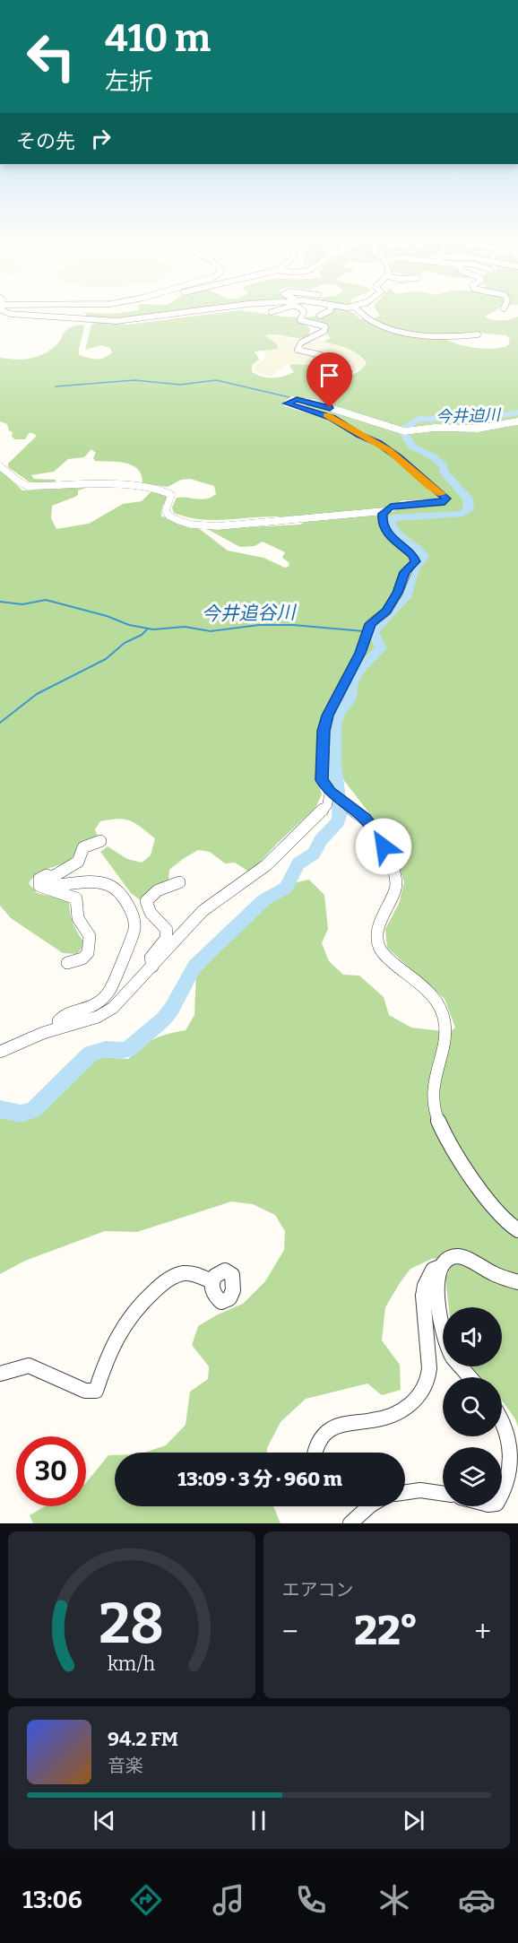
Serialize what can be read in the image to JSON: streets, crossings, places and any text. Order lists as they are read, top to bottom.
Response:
{
  "water": ["今井迫川", "今井追谷川"],
  "page": {
    "turn": ["410 m", "左折"],
    "then": "その先",
    "limit": "30",
    "trip": "13:09 · 3 分 · 960 m",
    "tile": "エアコン",
    "heat": ["−", "22°", "+"],
    "song": ["94.2 FM", "音楽"],
    "tabs": "13:06",
    "gauge": ["28", "km/h"]
  }
}
